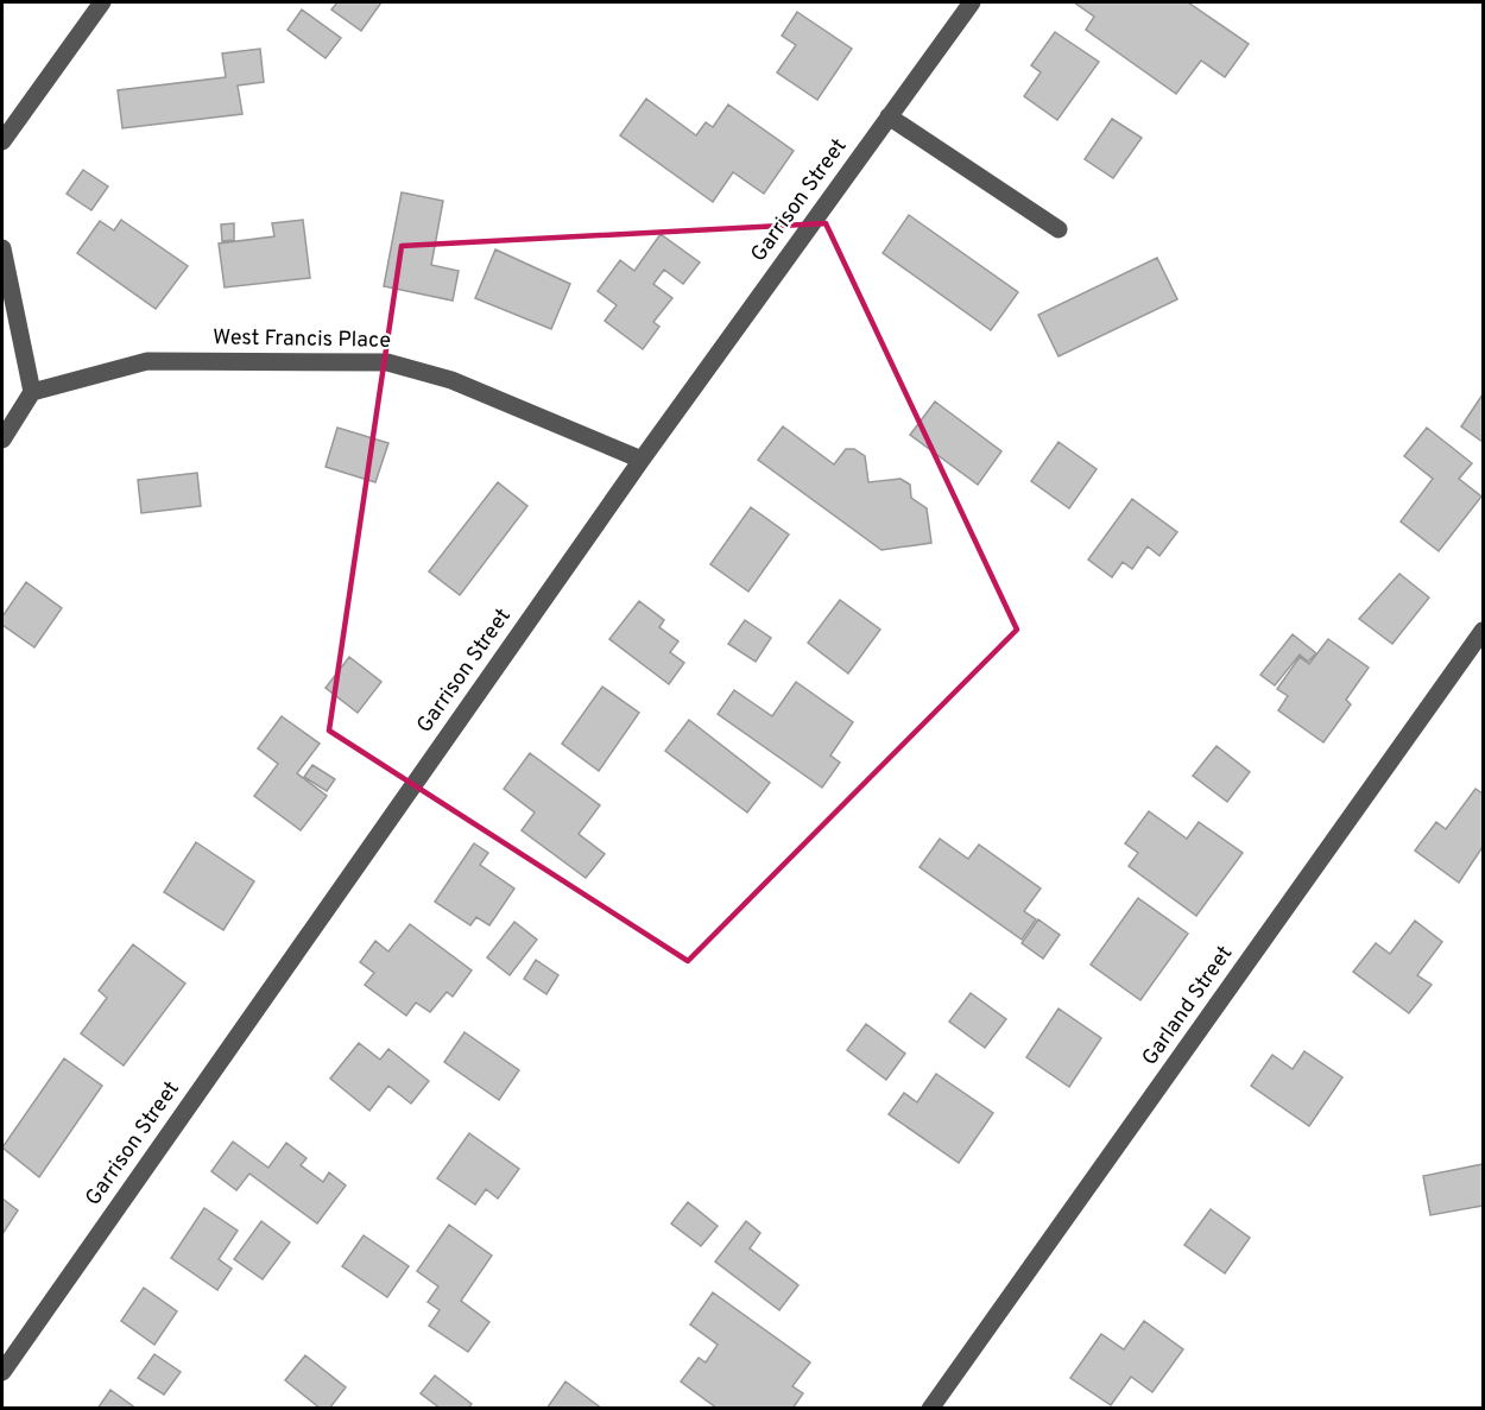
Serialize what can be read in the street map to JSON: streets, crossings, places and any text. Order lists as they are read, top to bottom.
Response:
{
  "streets": {
    "street": ["Garrison Street", "West Francis Place", "Garland Street"]
  },
  "crossings": [
    ["Garrison Street", "West Francis Place"]
  ]
}
